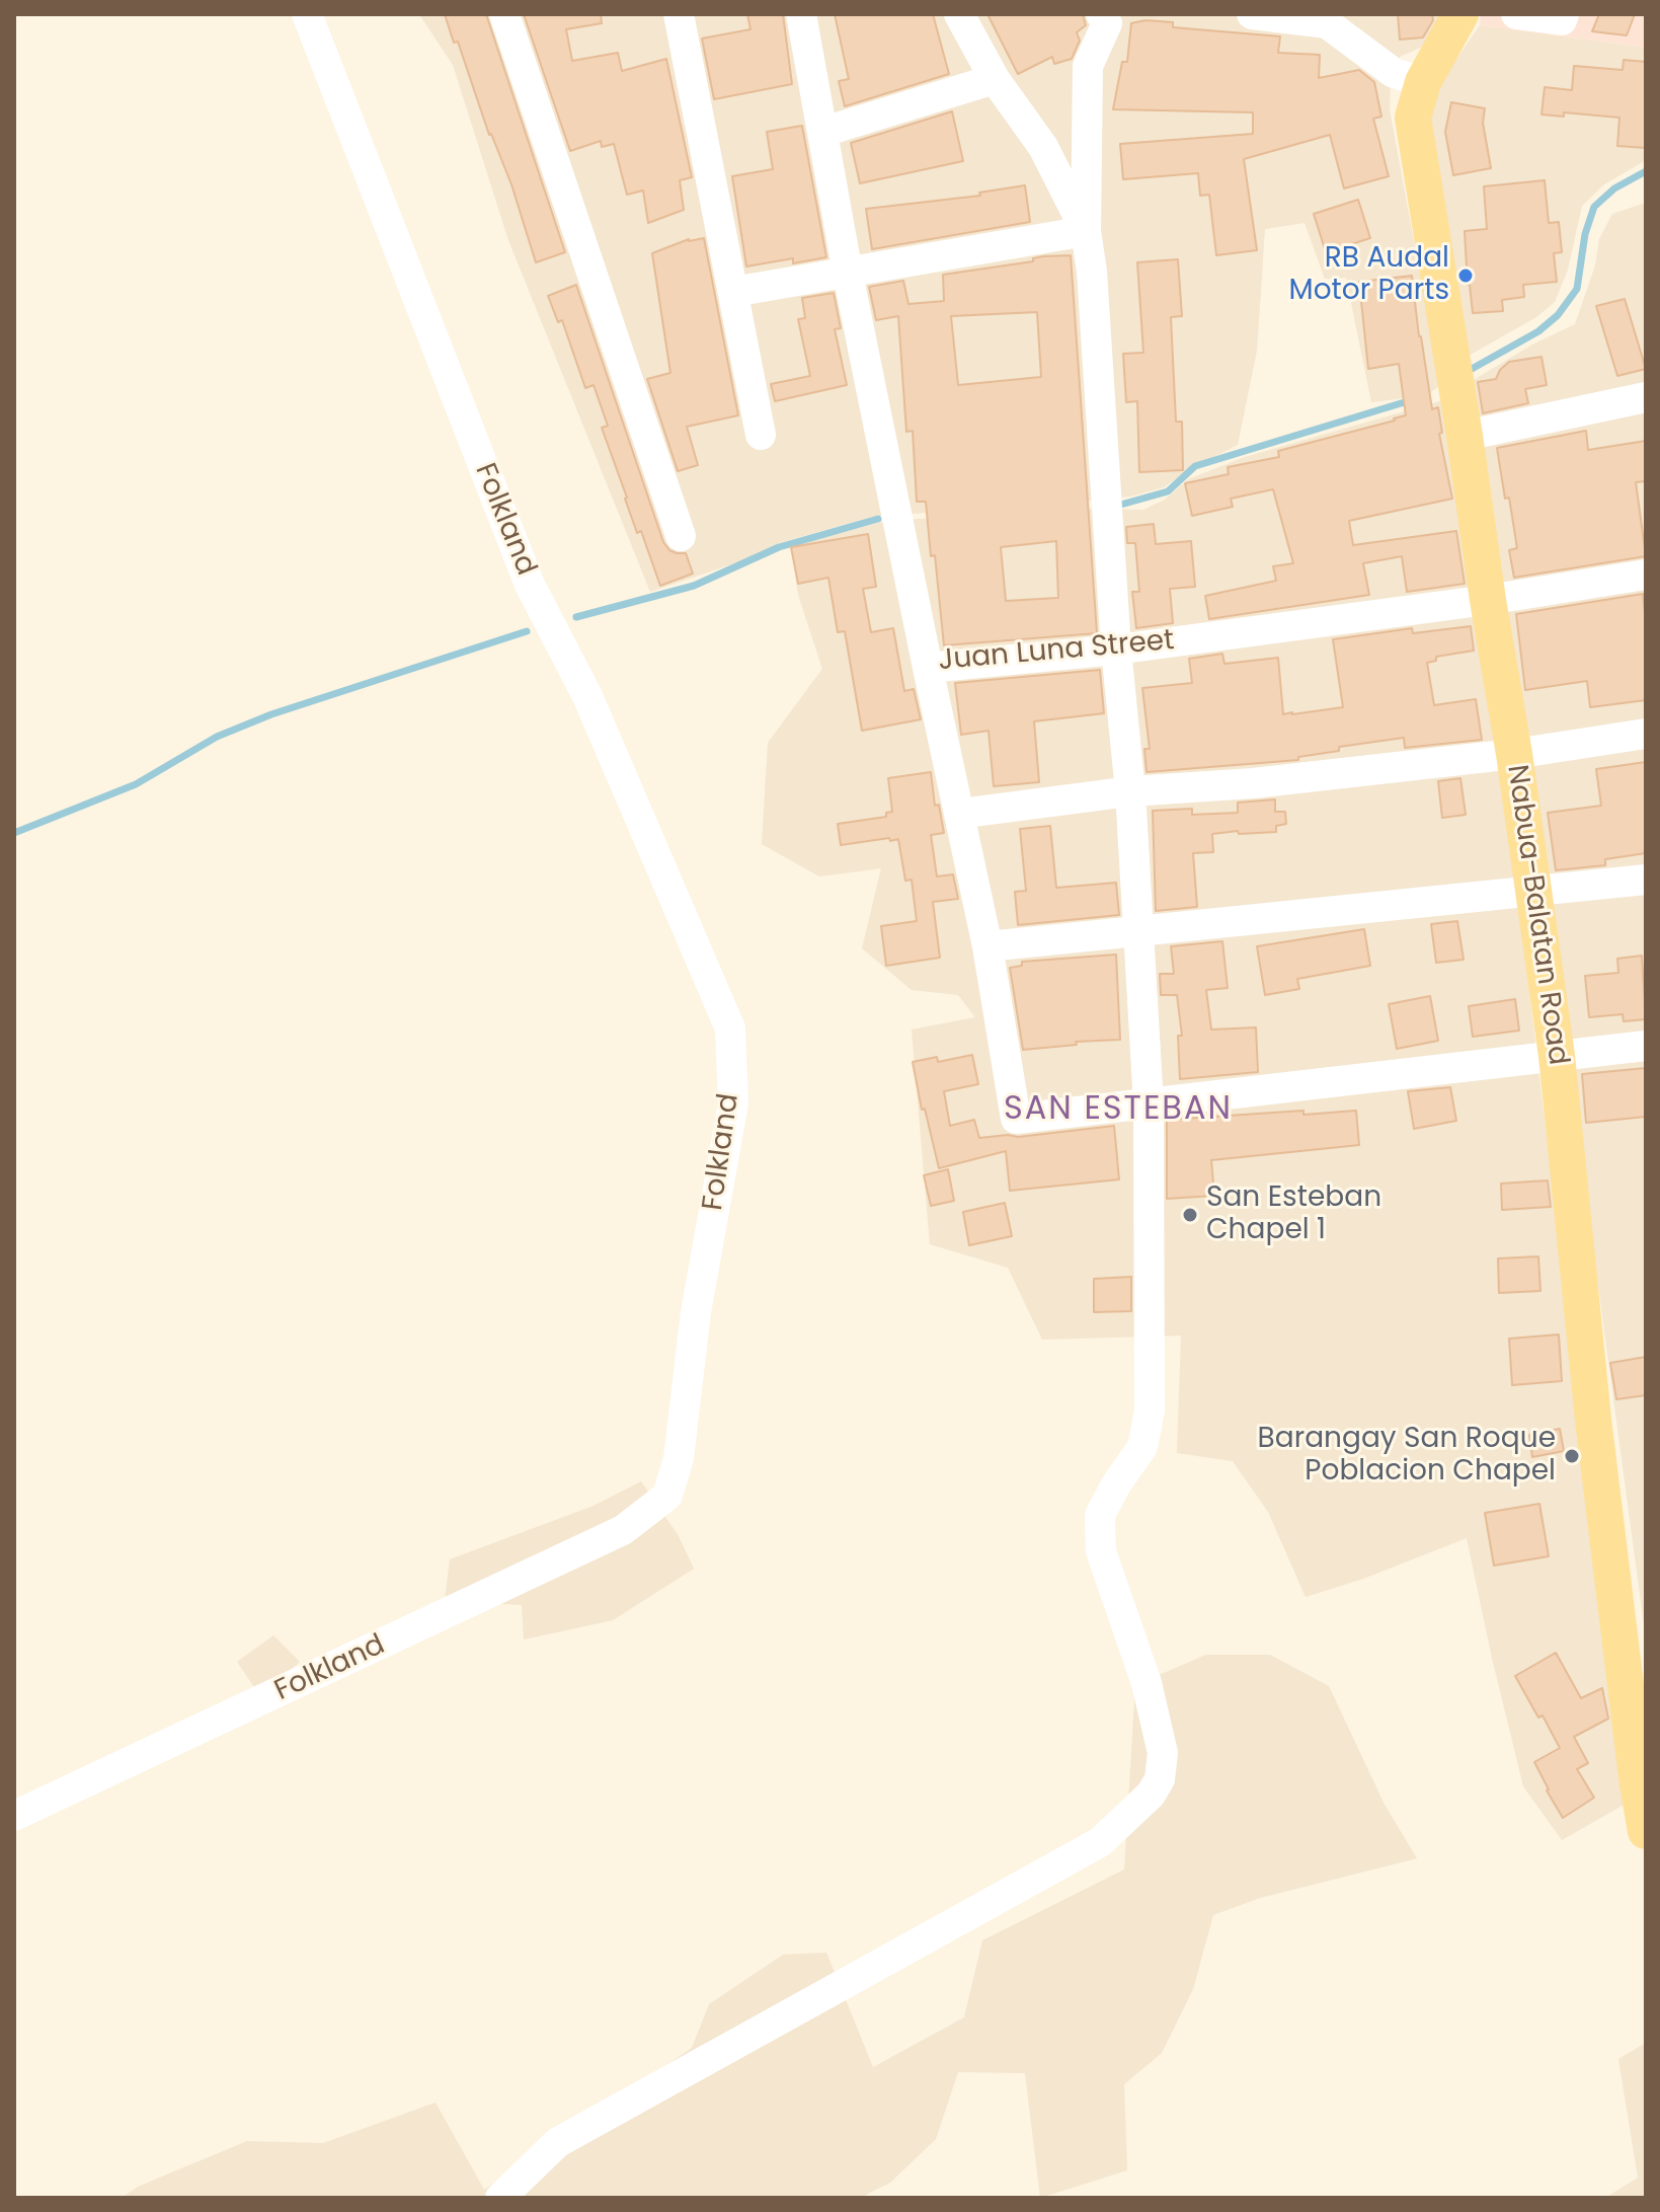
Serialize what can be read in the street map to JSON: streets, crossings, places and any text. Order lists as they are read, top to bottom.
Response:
{
  "streets": {
    "main road": ["Nabua-Balatan Road"],
    "street": ["Folkland", "Juan Luna Street"]
  },
  "crossings": [
    ["Juan Luna Street", "Nabua-Balatan Road"]
  ],
  "districts": ["SAN ESTEBAN"],
  "places": ["RB Audal Motor Parts", "San Esteban Chapel 1", "Barangay San Roque Poblacion Chapel"]
}
